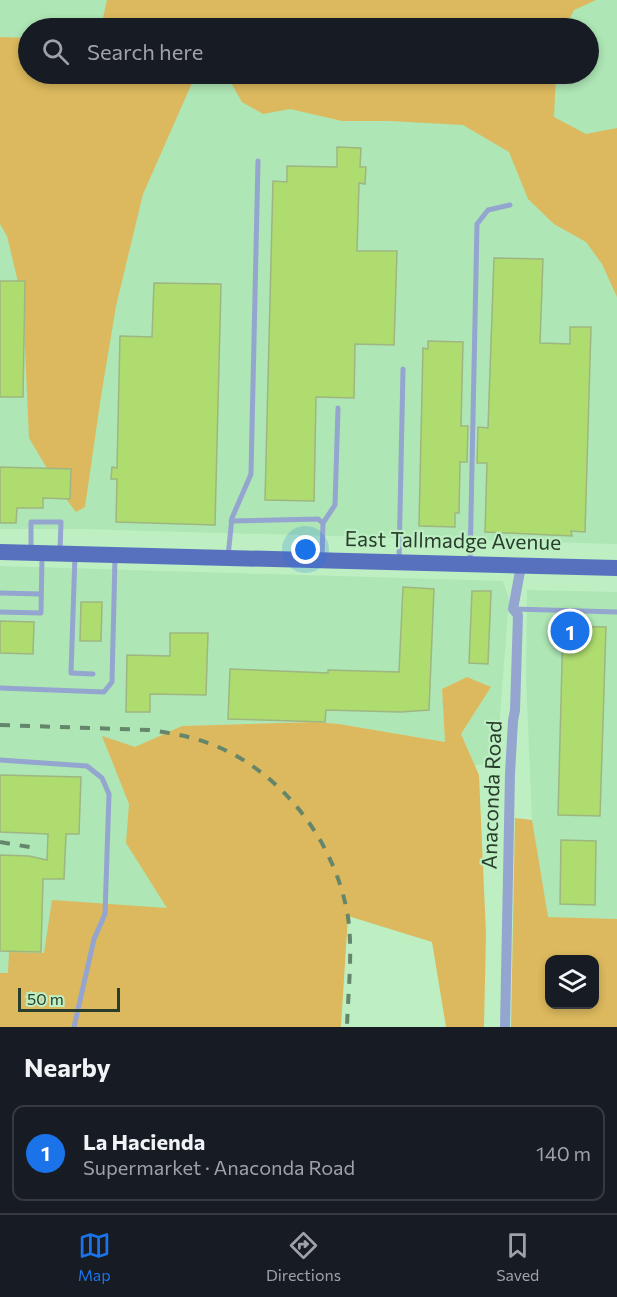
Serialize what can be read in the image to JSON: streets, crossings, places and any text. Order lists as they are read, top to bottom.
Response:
{
  "streets": {
    "main road": ["East Tallmadge Avenue"],
    "street": ["Anaconda Road"]
  },
  "crossings": [
    ["East Tallmadge Avenue", "Anaconda Road"]
  ],
  "scale_bar": "50 m",
  "page": {
    "search": "Search here",
    "pins": "1",
    "scale": "50 m",
    "heading": "Nearby",
    "list": [
      {
        "mark": "1",
        "name": "La Hacienda",
        "note": "Supermarket · Anaconda Road",
        "value": "140 m"
      }
    ],
    "nav": ["Map", "Directions", "Saved"]
  }
}
